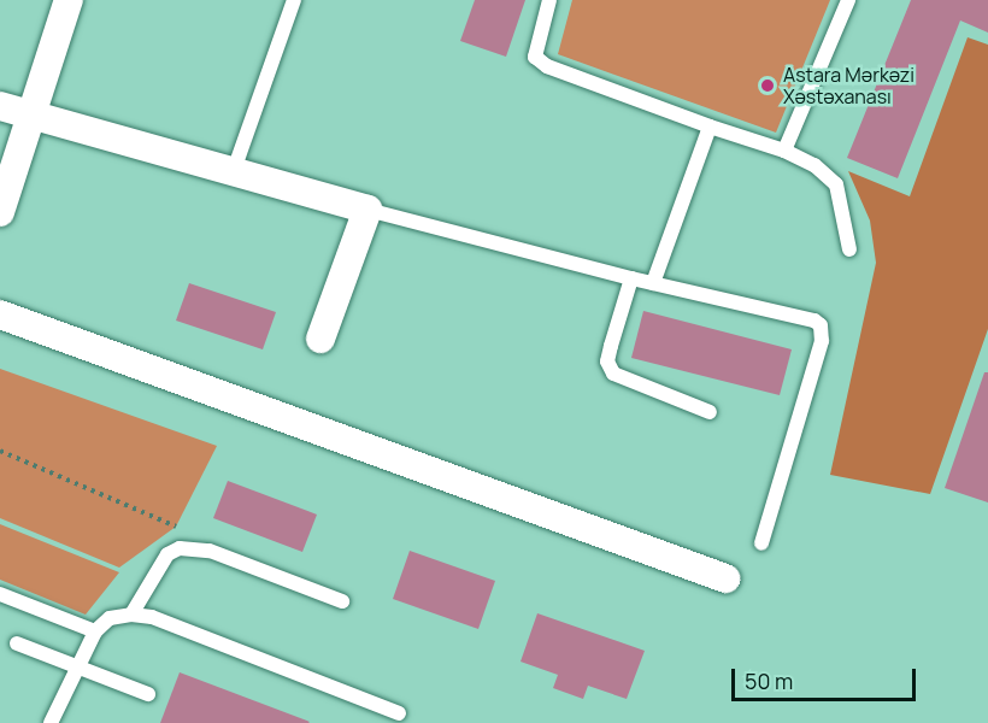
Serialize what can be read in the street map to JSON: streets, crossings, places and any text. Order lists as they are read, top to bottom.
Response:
{
  "places": ["Astara Mərkəzi Xəstəxanası"],
  "scale_bar": "50 m"
}
